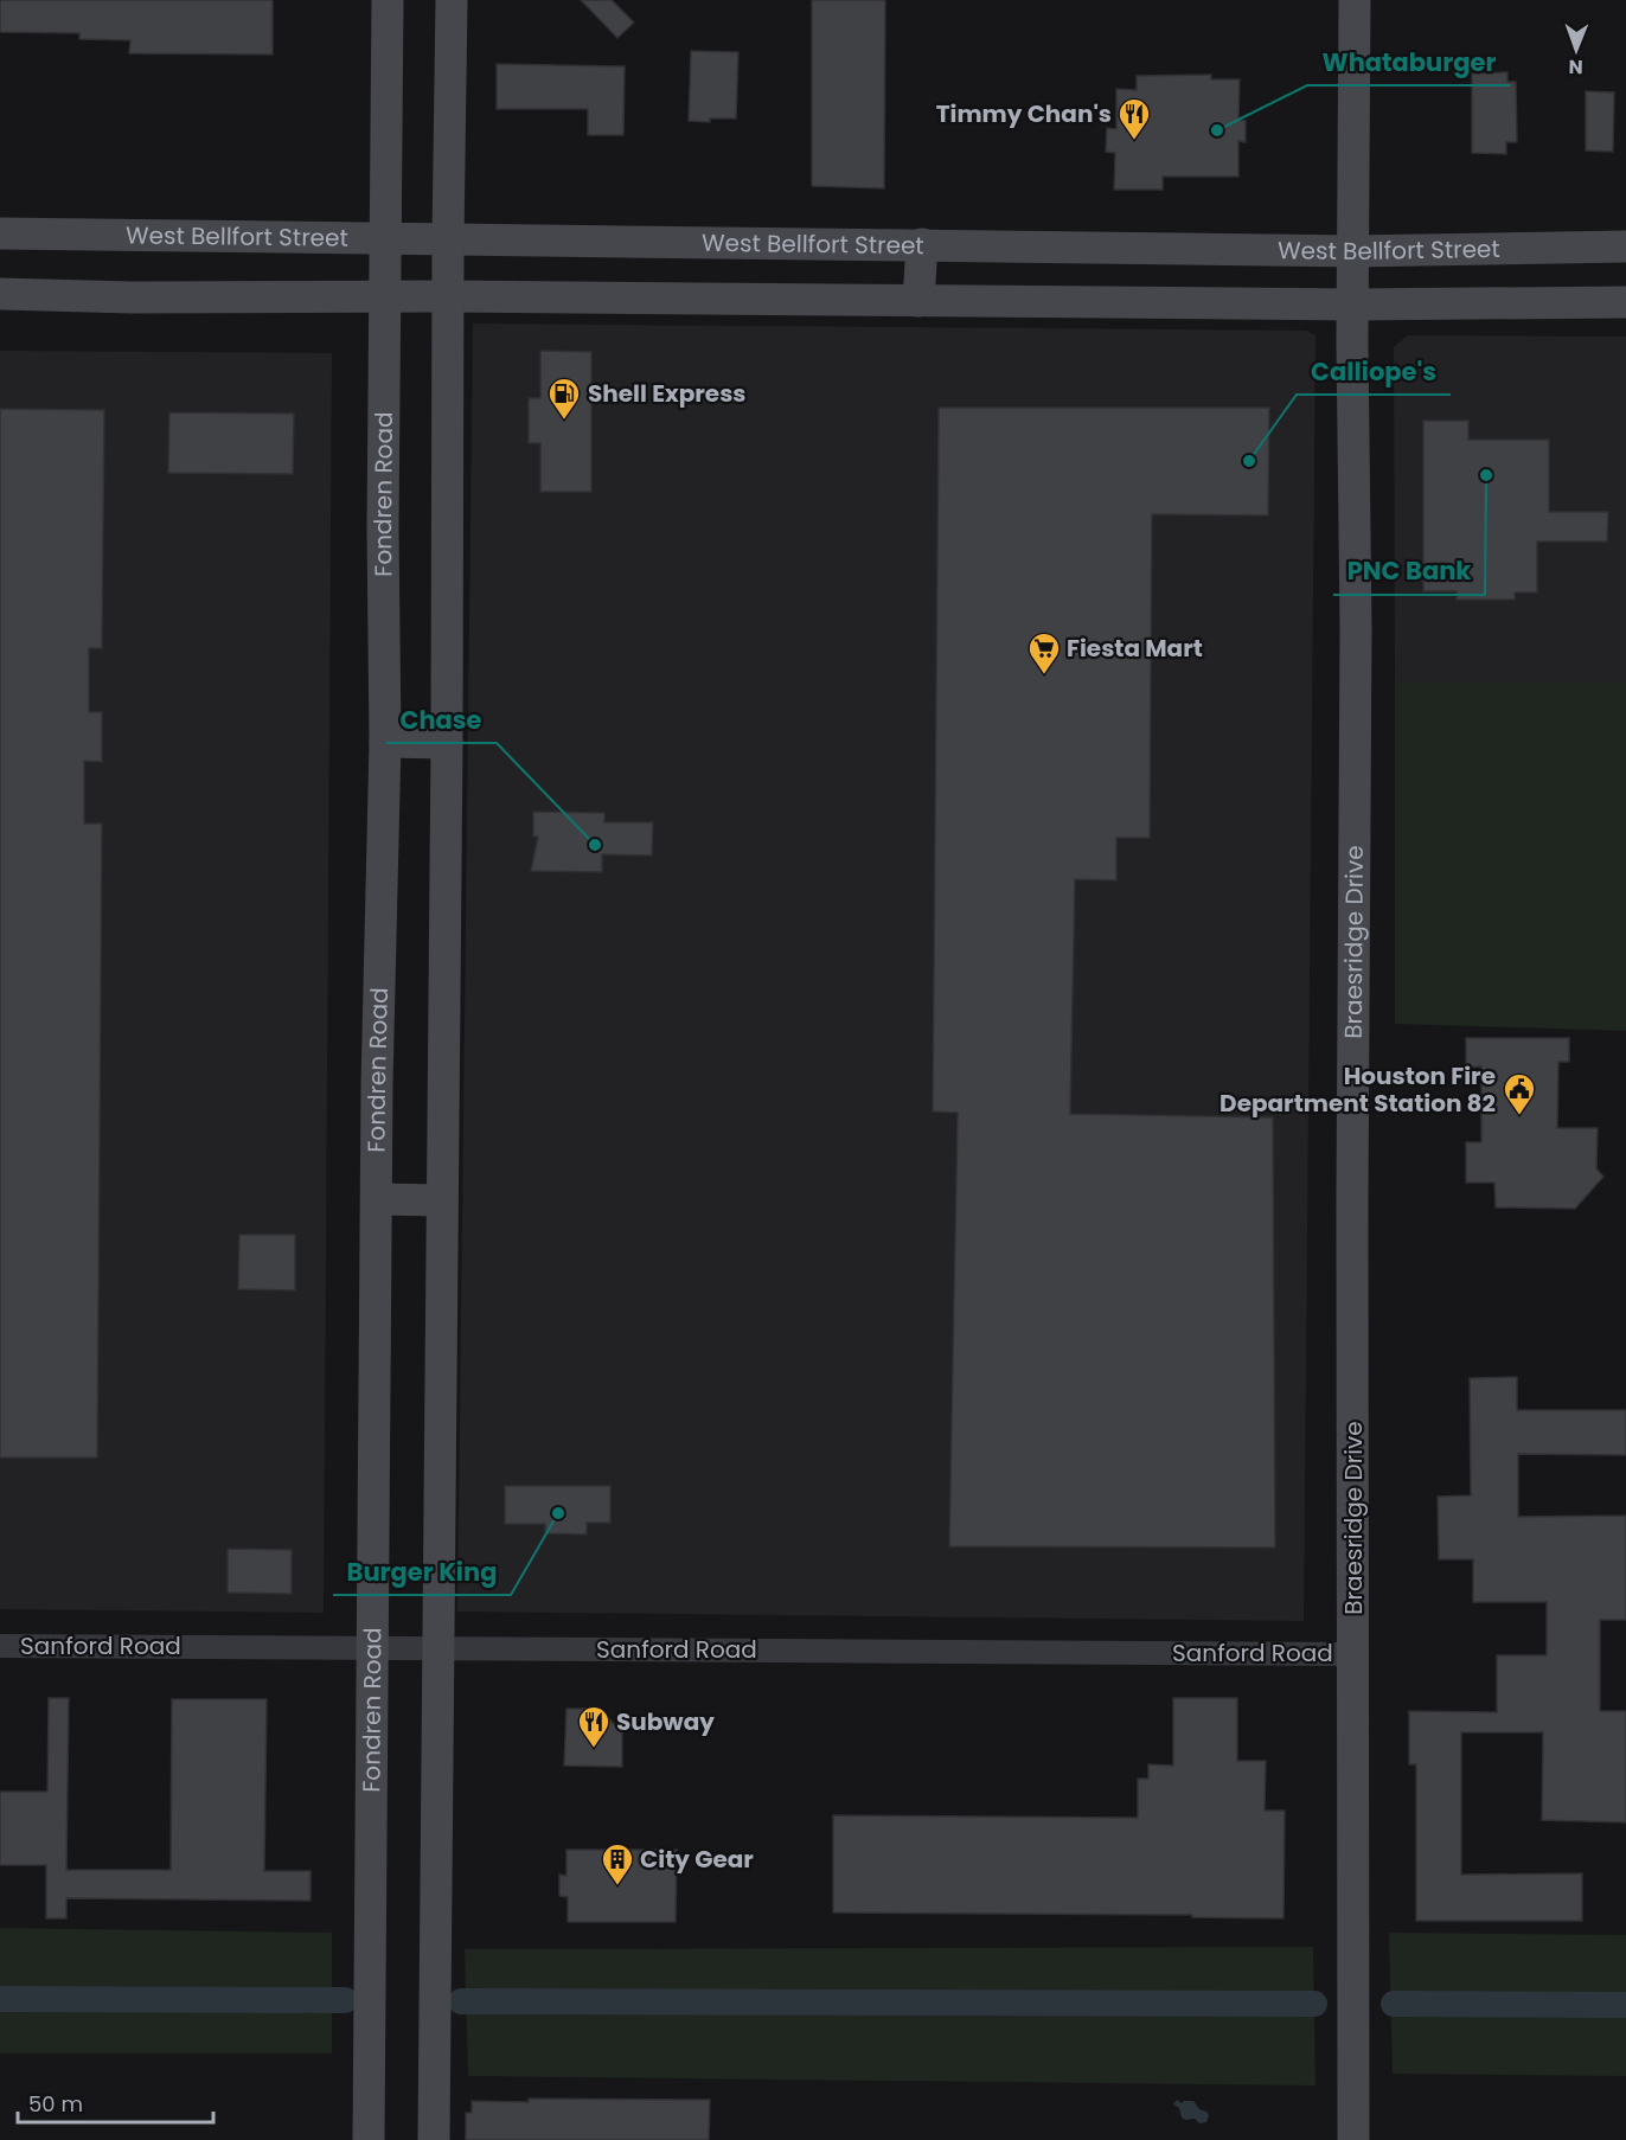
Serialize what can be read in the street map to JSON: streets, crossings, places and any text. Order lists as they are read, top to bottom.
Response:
{
  "streets": {
    "main road": ["West Bellfort Street", "Fondren Road", "Braesridge Drive"],
    "street": ["Sanford Road"]
  },
  "crossings": [
    ["West Bellfort Street", "Fondren Road"],
    ["West Bellfort Street", "Braesridge Drive"],
    ["Fondren Road", "Sanford Road"],
    ["Braesridge Drive", "Sanford Road"]
  ],
  "places": {
    "other": [
      "Whataburger",
      "Calliope's",
      "PNC Bank",
      "Chase",
      "Burger King"
    ],
    "restaurant": ["Timmy Chan's", "Subway"],
    "fuel station": ["Shell Express"],
    "supermarket": ["Fiesta Mart"],
    "public building": ["Houston Fire Department Station 82"],
    "building": ["City Gear"]
  },
  "scale_bar": "50 m",
  "north": "bottom"
}
